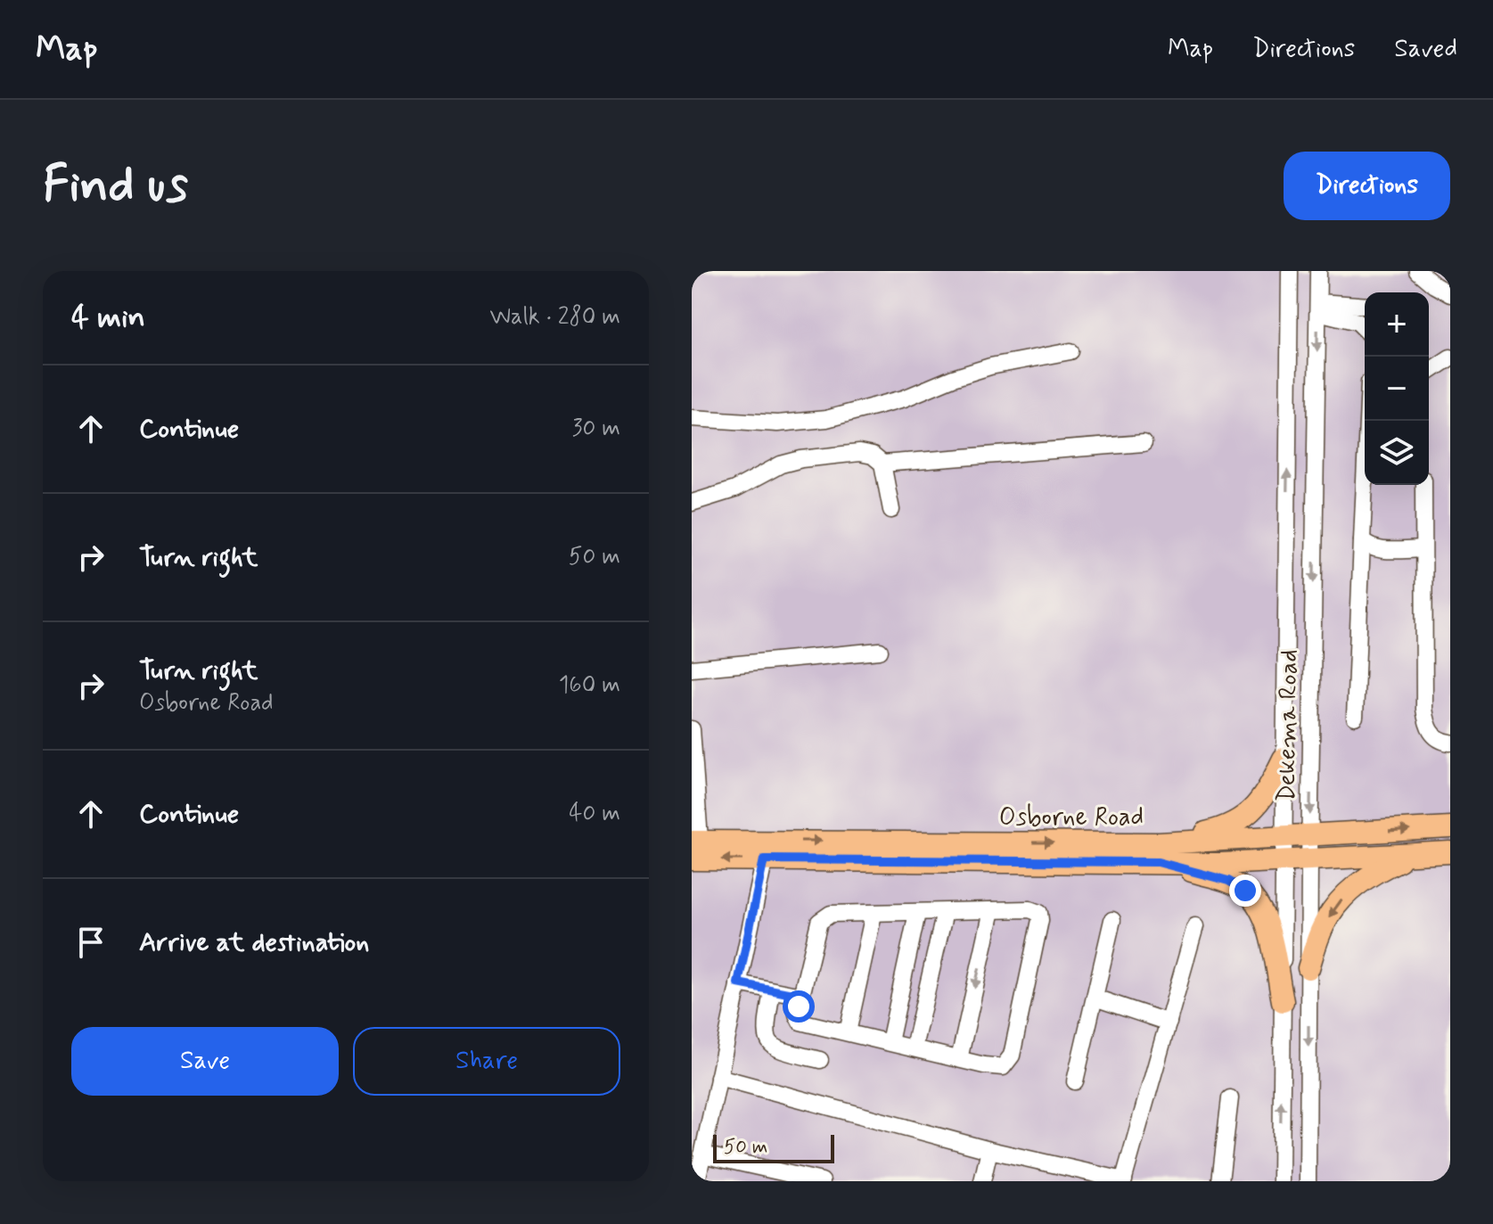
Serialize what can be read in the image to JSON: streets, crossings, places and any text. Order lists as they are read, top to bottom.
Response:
{
  "streets": {
    "main road": ["Osborne Road"],
    "street": ["Dekema Road"]
  },
  "crossings": [
    ["Dekema Road", "Osborne Road"]
  ],
  "scale_bar": "50 m",
  "page": {
    "header": "Map",
    "nav": ["Map", "Directions", "Saved"],
    "buttons": [
      "Directions",
      ["Save", "Share"]
    ],
    "title": "Find us",
    "heading": ["4 min", "Walk · 280 m"],
    "map_buttons": ["+", "−"],
    "list": [
      ["Continue", "30 m"],
      ["Turn right", "50 m"],
      ["Turn right", "Osborne Road", "160 m"],
      ["Continue", "40 m"],
      "Arrive at destination"
    ],
    "scale": "50 m"
  }
}
